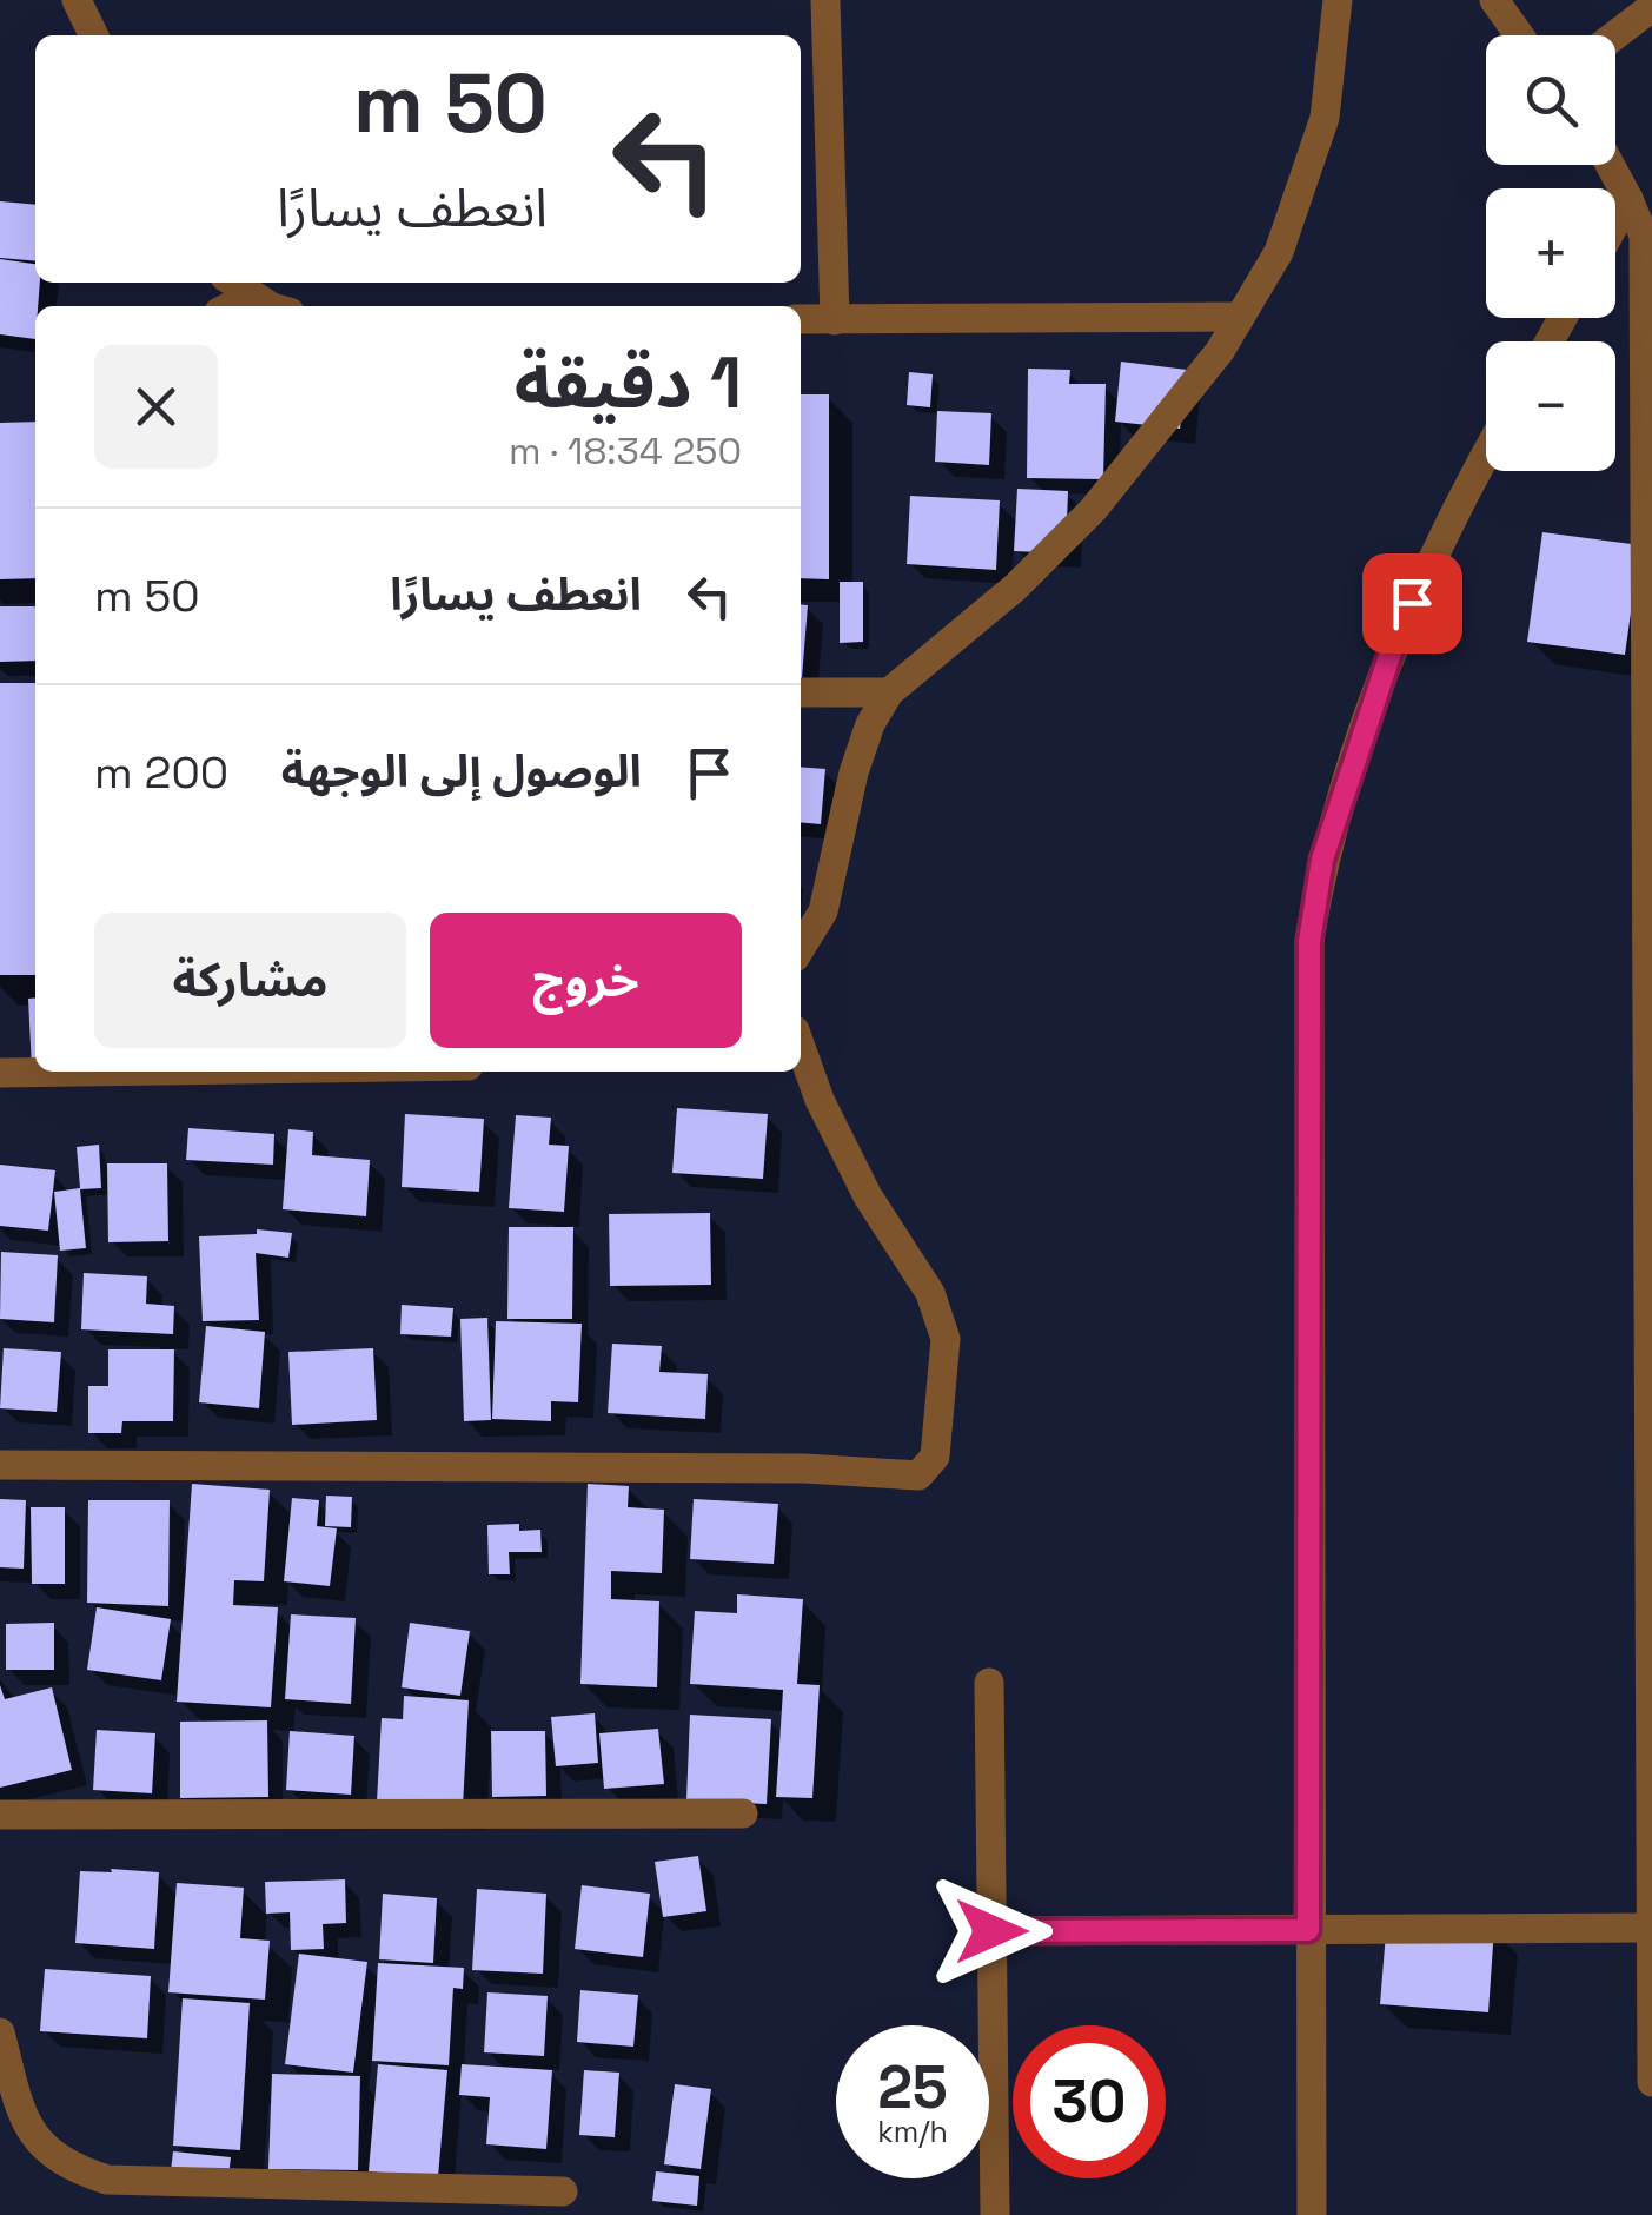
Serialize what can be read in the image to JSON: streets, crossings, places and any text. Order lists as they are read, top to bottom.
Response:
{
  "page": {
    "map_buttons": ["+", "−"],
    "turn": ["50 m", "انعطف يسارًا"],
    "heading": ["1 دقيقة", "250 m · 18:34"],
    "list": [
      {
        "name": "انعطف يسارًا",
        "value": "50 m"
      },
      {
        "name": "الوصول إلى الوجهة",
        "value": "200 m"
      }
    ],
    "buttons": ["خروج", "مشاركة"],
    "speed": "25 km/h",
    "limit": "30"
  }
}
